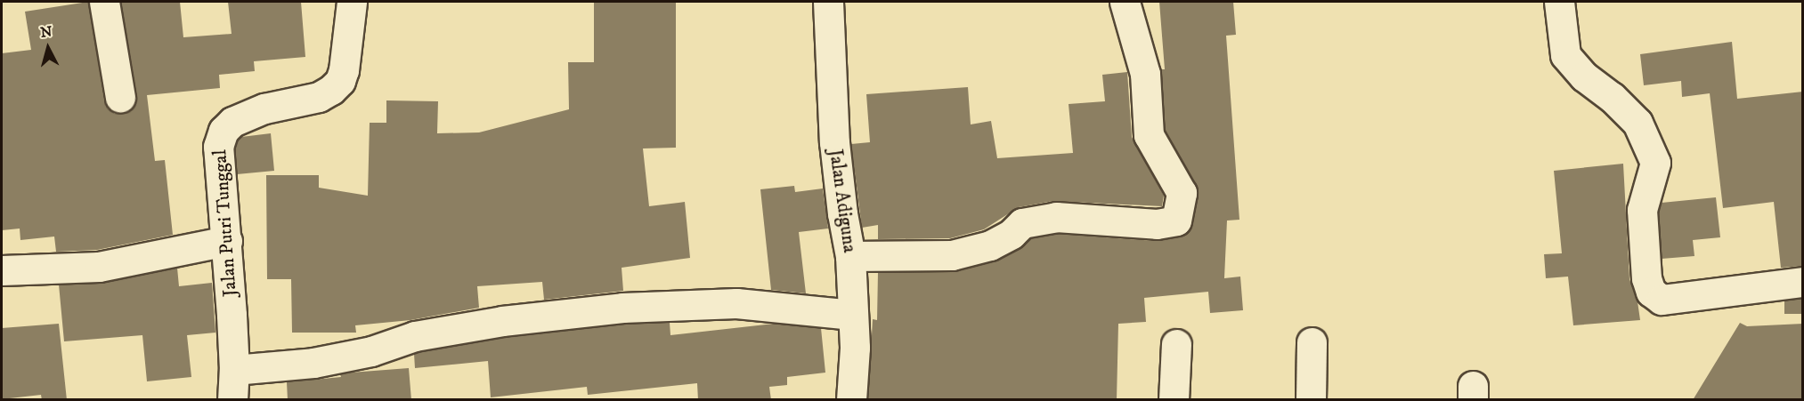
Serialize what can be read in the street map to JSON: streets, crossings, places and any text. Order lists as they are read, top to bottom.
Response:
{
  "streets": {
    "street": ["Jalan Adiguna", "Jalan Putri Tunggal"]
  },
  "north": "top"
}
